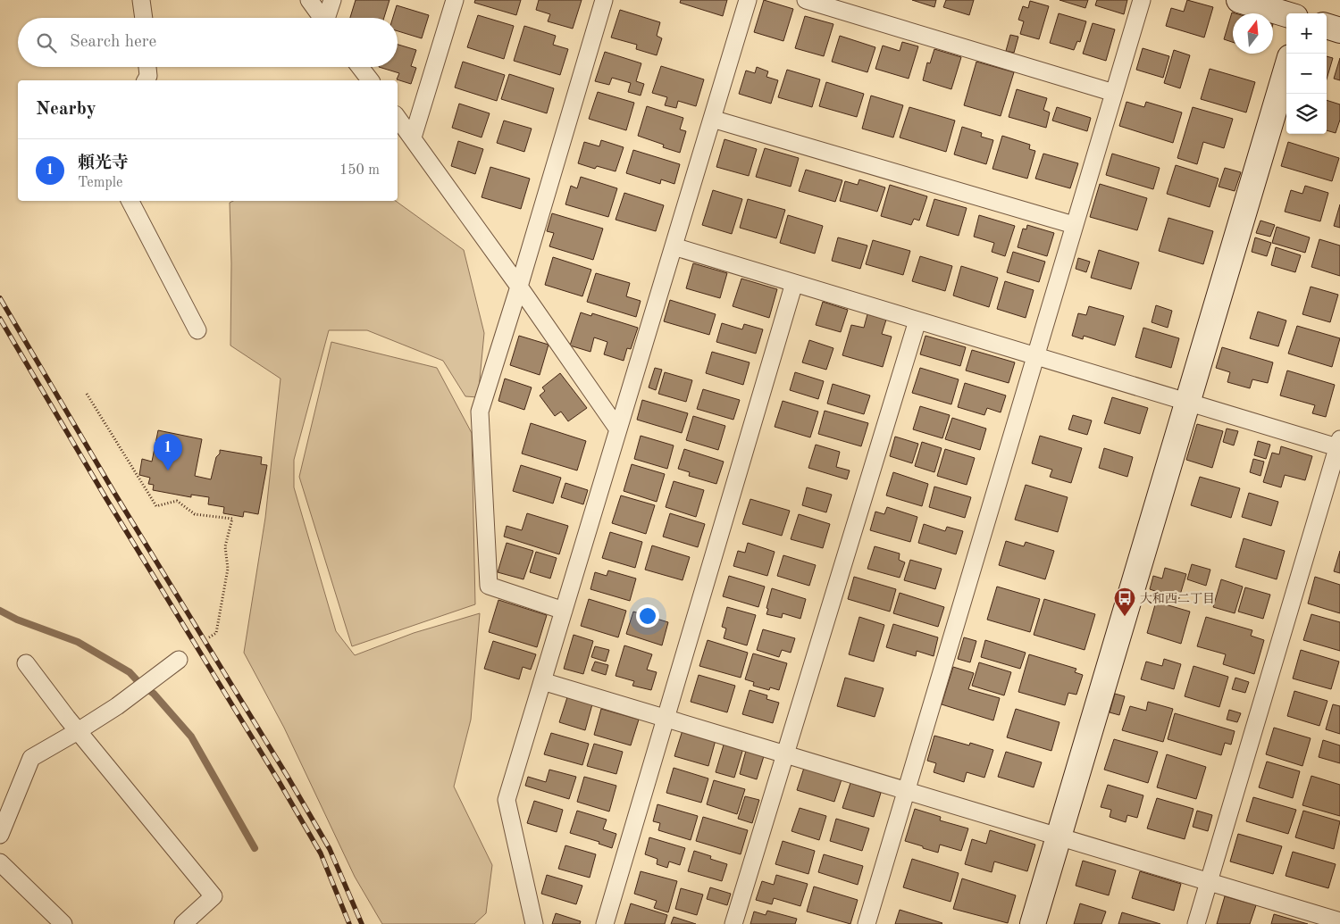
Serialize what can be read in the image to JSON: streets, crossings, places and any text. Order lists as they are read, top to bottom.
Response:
{
  "places": {
    "bus stop": ["大和西二丁目"]
  },
  "north": "top",
  "page": {
    "map_buttons": ["+", "−"],
    "search": "Search here",
    "heading": "Nearby",
    "list": [
      {
        "mark": "1",
        "name": "頼光寺",
        "note": "Temple",
        "value": "150 m"
      }
    ],
    "pins": "1"
  }
}
